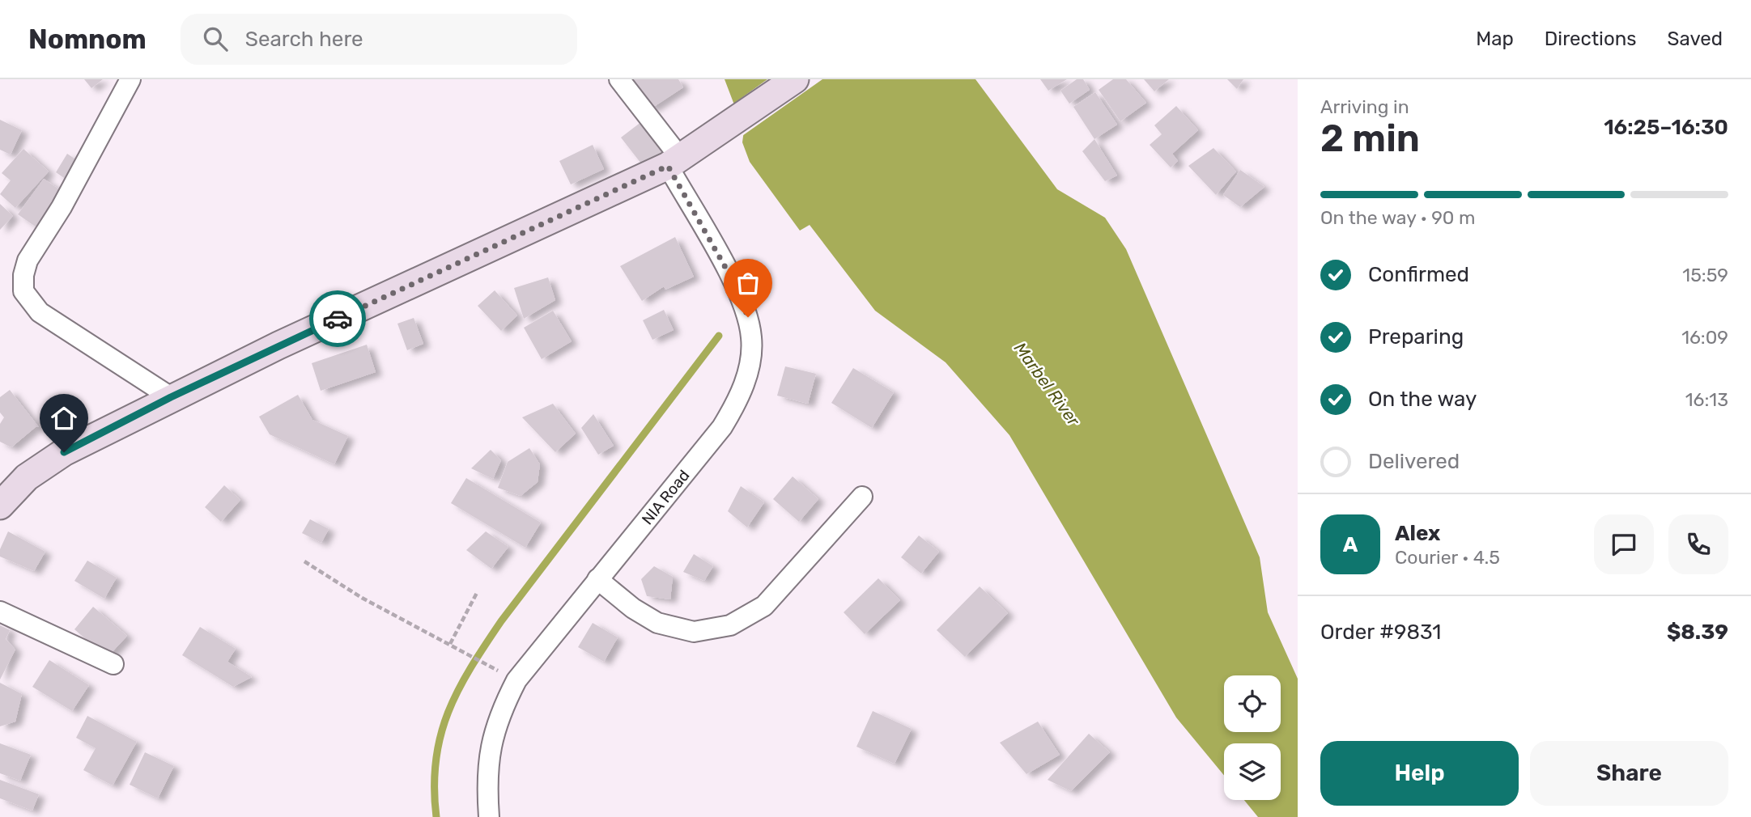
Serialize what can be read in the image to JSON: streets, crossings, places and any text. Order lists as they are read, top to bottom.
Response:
{
  "streets": {
    "street": ["NIA Road"]
  },
  "water": ["Marbel River"],
  "page": {
    "header": "Nomnom",
    "search": "Search here",
    "nav": ["Map", "Directions", "Saved"],
    "heading": ["2 min", "Arriving in", "16:25–16:30"],
    "panel": [
      "Alex",
      "Courier · 4.5",
      "Order #9831",
      "$8.39"
    ],
    "bar": "On the way · 90 m",
    "list": [
      ["Confirmed", "15:59"],
      ["Preparing", "16:09"],
      ["On the way", "16:13"],
      "Delivered"
    ],
    "round": "A",
    "buttons": ["Help", "Share"]
  }
}
